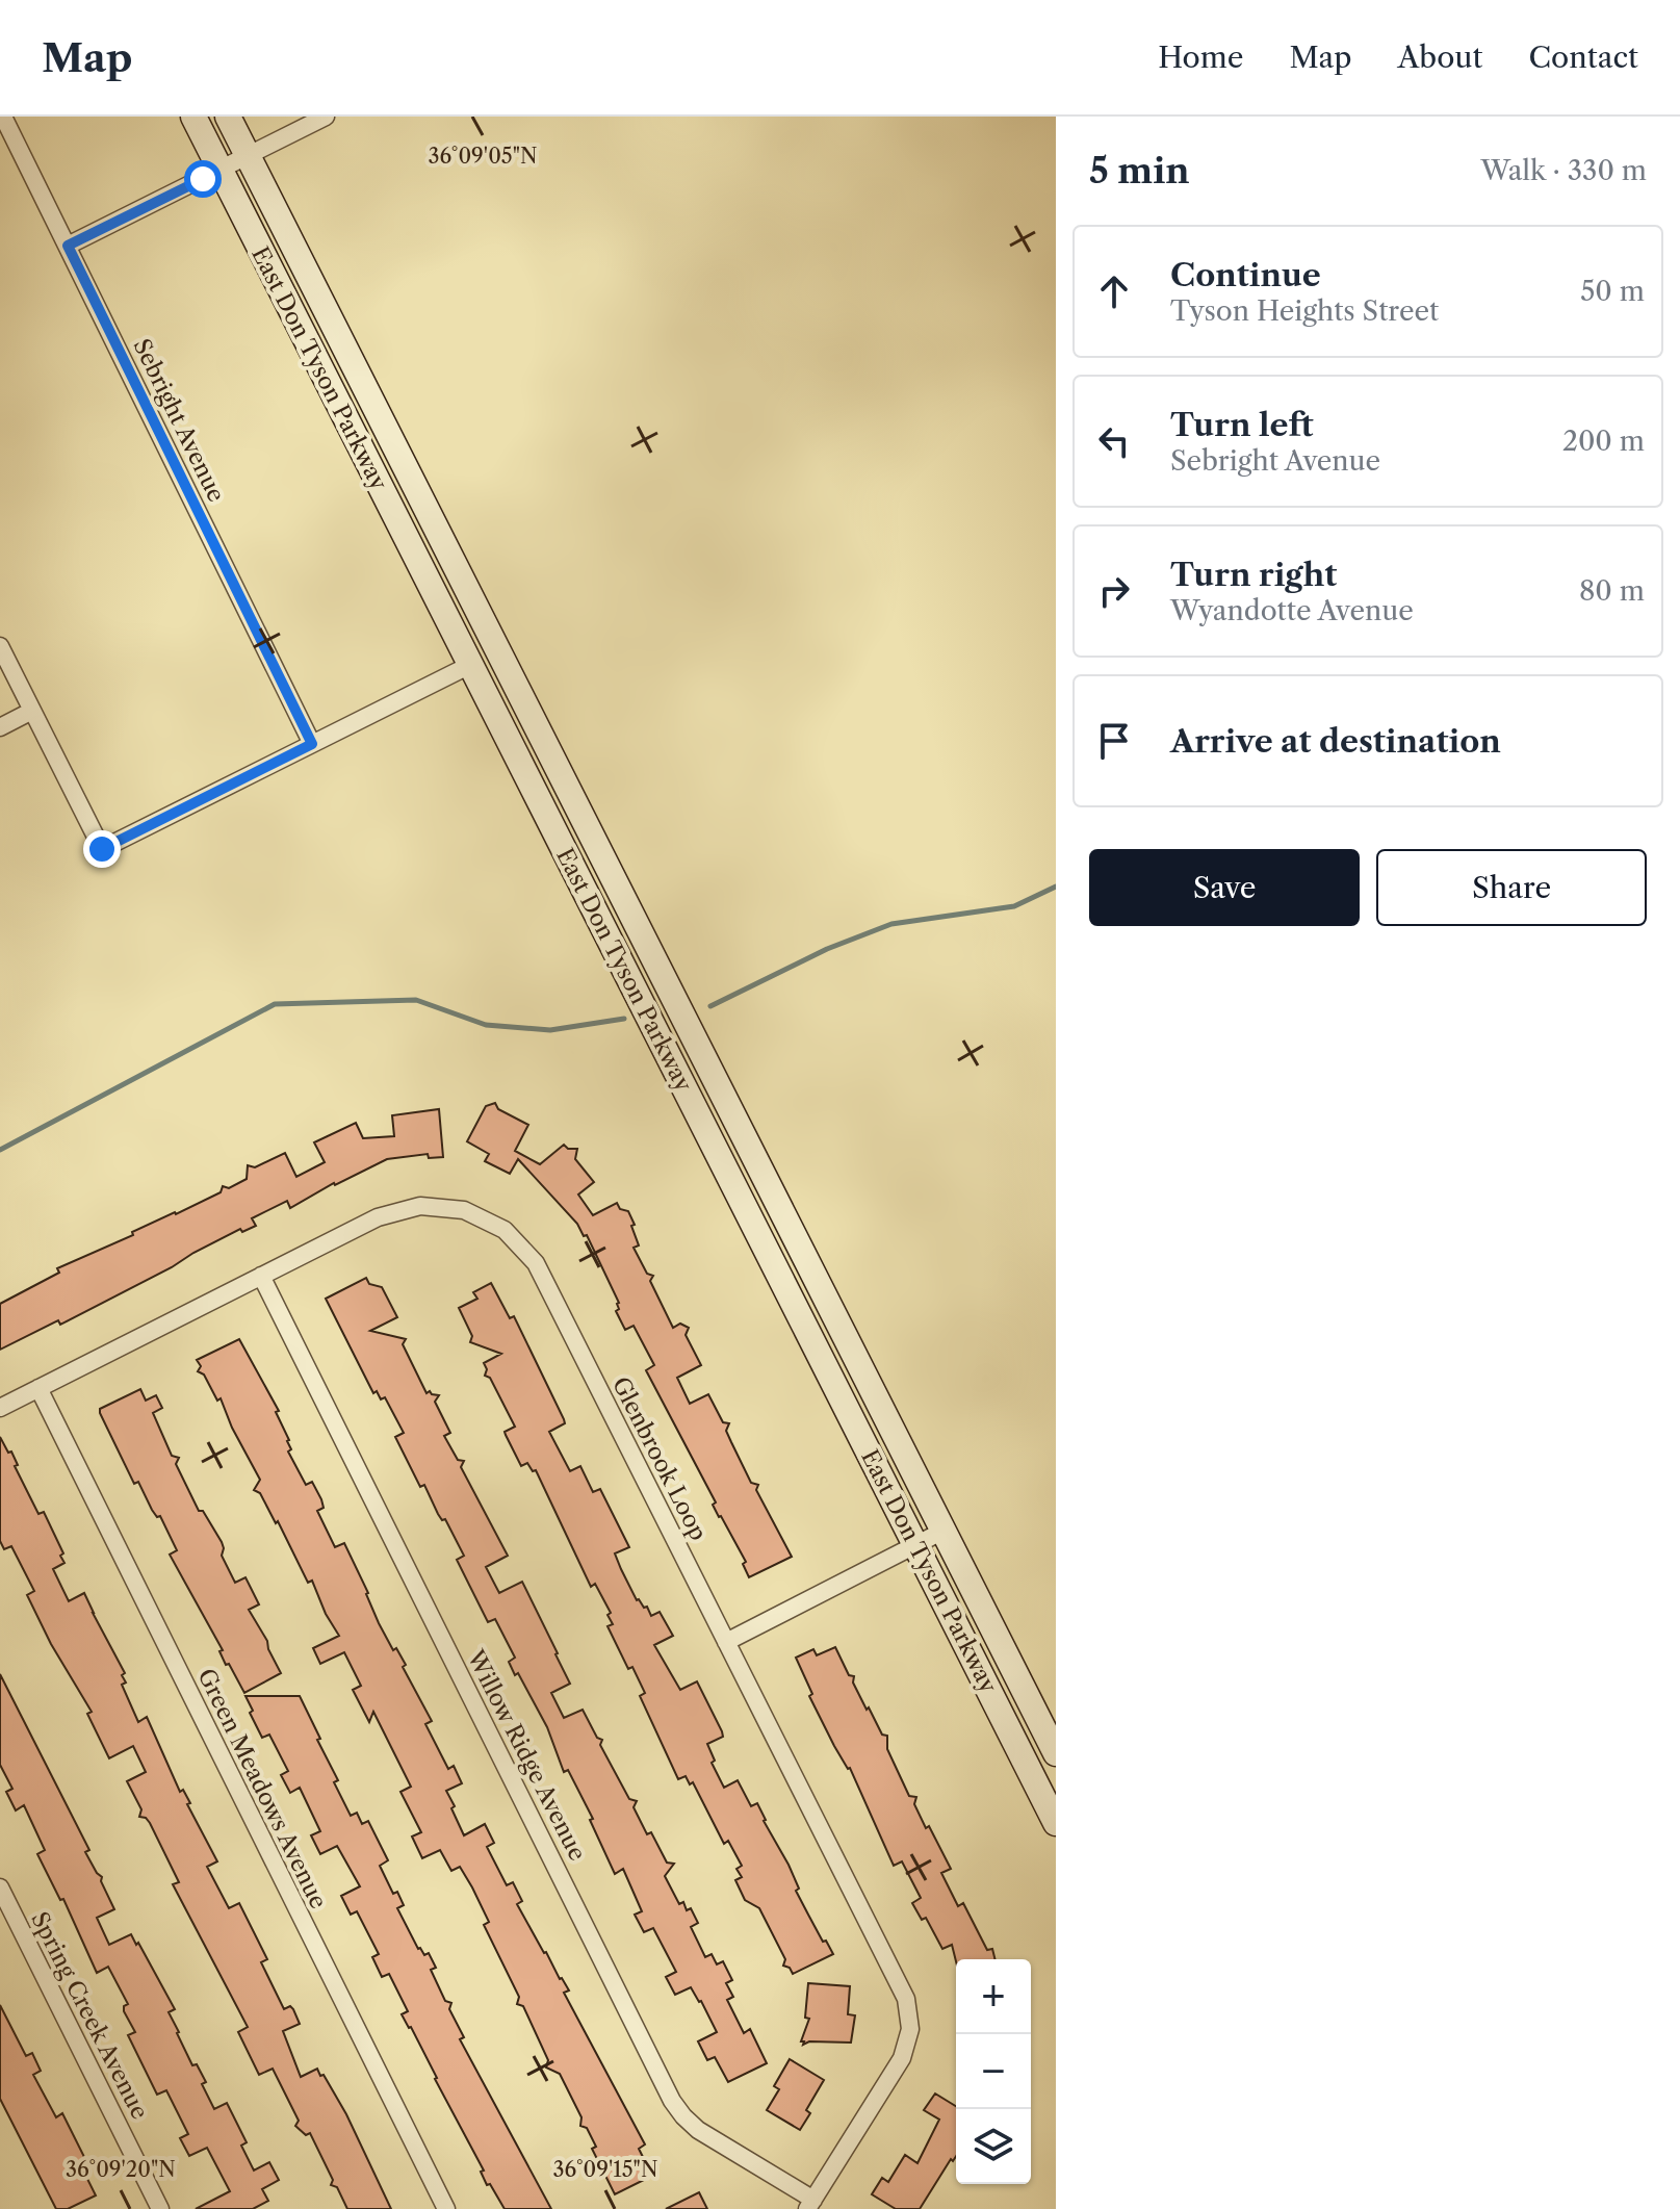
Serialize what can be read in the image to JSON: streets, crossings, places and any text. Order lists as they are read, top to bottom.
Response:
{
  "streets": {
    "main road": ["East Don Tyson Parkway"],
    "street": [
      "Sebright Avenue",
      "Glenbrook Loop",
      "Willow Ridge Avenue",
      "Green Meadows Avenue",
      "Spring Creek Avenue"
    ]
  },
  "crossings": [
    ["Glenbrook Loop", "Willow Ridge Avenue"],
    ["Glenbrook Loop", "Green Meadows Avenue"]
  ],
  "page": {
    "header": "Map",
    "nav": [
      "Home",
      "Map",
      "About",
      "Contact"
    ],
    "heading": ["5 min", "Walk · 330 m"],
    "list": [
      ["Continue", "Tyson Heights Street", "50 m"],
      ["Turn left", "Sebright Avenue", "200 m"],
      ["Turn right", "Wyandotte Avenue", "80 m"],
      "Arrive at destination"
    ],
    "buttons": ["Save", "Share"],
    "map_buttons": ["+", "−"]
  },
  "coordinates": ["36°09'05\"N", "36°09'20\"N", "36°09'15\"N"]
}
